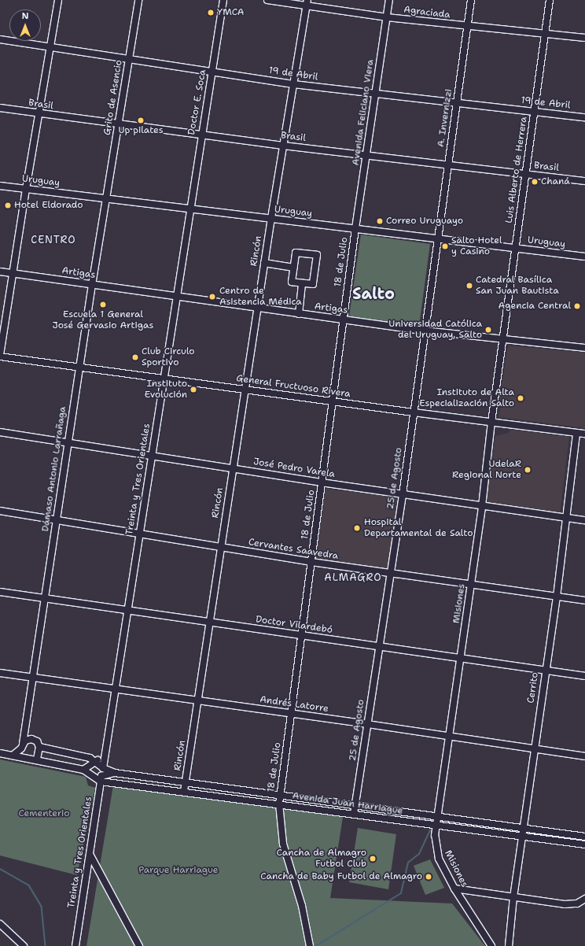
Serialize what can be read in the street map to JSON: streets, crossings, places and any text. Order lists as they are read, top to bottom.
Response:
{
  "streets": {
    "street": [
      "Agraciada",
      "19 de Abril",
      "Grito de Asencio",
      "Doctor E. Soca",
      "Brasil",
      "Avenida Feliciano Viera",
      "A. Invernizzi",
      "Luis Alberto de Herrera",
      "Uruguay",
      "Rincón",
      "18 de Julio",
      "Artigas",
      "General Fructuoso Rivera",
      "José Pedro Varela",
      "Dámaso Antonio Larrañaga",
      "25 de Agosto",
      "Treinta y Tres Orientales",
      "Cervantes Saavedra",
      "Misiones",
      "Doctor Vilardebó",
      "Cerrito",
      "Andrés Latorre",
      "Avenida Juan Harriague"
    ]
  },
  "crossings": [
    ["Agraciada", "Avenida Feliciano Viera"],
    ["Agraciada", "A. Invernizzi"],
    ["Agraciada", "Luis Alberto de Herrera"],
    ["Agraciada", "Rincón"],
    ["19 de Abril", "Grito de Asencio"],
    ["19 de Abril", "Doctor E. Soca"],
    ["19 de Abril", "Avenida Feliciano Viera"],
    ["19 de Abril", "A. Invernizzi"],
    ["19 de Abril", "Luis Alberto de Herrera"],
    ["19 de Abril", "Rincón"],
    ["Grito de Asencio", "Brasil"],
    ["Grito de Asencio", "Uruguay"],
    ["Grito de Asencio", "Dámaso Antonio Larrañaga"],
    ["Doctor E. Soca", "Brasil"],
    ["Doctor E. Soca", "Uruguay"],
    ["Doctor E. Soca", "Treinta y Tres Orientales"],
    ["Brasil", "Avenida Feliciano Viera"],
    ["Brasil", "A. Invernizzi"],
    ["Brasil", "Luis Alberto de Herrera"],
    ["Brasil", "Rincón"],
    ["Avenida Feliciano Viera", "Uruguay"],
    ["Avenida Feliciano Viera", "18 de Julio"],
    ["A. Invernizzi", "Uruguay"],
    ["A. Invernizzi", "25 de Agosto"],
    ["Luis Alberto de Herrera", "Uruguay"],
    ["Luis Alberto de Herrera", "Misiones"],
    ["Uruguay", "Rincón"],
    ["Uruguay", "18 de Julio"],
    ["Uruguay", "Dámaso Antonio Larrañaga"],
    ["Uruguay", "25 de Agosto"],
    ["Uruguay", "Treinta y Tres Orientales"],
    ["Uruguay", "Misiones"],
    ["Rincón", "Artigas"],
    ["Rincón", "General Fructuoso Rivera"],
    ["Rincón", "José Pedro Varela"],
    ["Rincón", "Cervantes Saavedra"],
    ["Rincón", "Doctor Vilardebó"],
    ["Rincón", "Andrés Latorre"],
    ["Rincón", "Avenida Juan Harriague"],
    ["18 de Julio", "Artigas"],
    ["18 de Julio", "General Fructuoso Rivera"],
    ["18 de Julio", "José Pedro Varela"],
    ["18 de Julio", "Cervantes Saavedra"],
    ["18 de Julio", "Doctor Vilardebó"],
    ["18 de Julio", "Andrés Latorre"],
    ["18 de Julio", "Avenida Juan Harriague"],
    ["Artigas", "Dámaso Antonio Larrañaga"],
    ["Artigas", "25 de Agosto"],
    ["Artigas", "Treinta y Tres Orientales"],
    ["Artigas", "Misiones"],
    ["General Fructuoso Rivera", "Dámaso Antonio Larrañaga"],
    ["General Fructuoso Rivera", "25 de Agosto"],
    ["General Fructuoso Rivera", "Treinta y Tres Orientales"],
    ["General Fructuoso Rivera", "Misiones"],
    ["General Fructuoso Rivera", "Cerrito"],
    ["José Pedro Varela", "Dámaso Antonio Larrañaga"],
    ["José Pedro Varela", "25 de Agosto"],
    ["José Pedro Varela", "Treinta y Tres Orientales"],
    ["José Pedro Varela", "Misiones"],
    ["José Pedro Varela", "Cerrito"],
    ["Dámaso Antonio Larrañaga", "Cervantes Saavedra"],
    ["Dámaso Antonio Larrañaga", "Doctor Vilardebó"],
    ["Dámaso Antonio Larrañaga", "Andrés Latorre"],
    ["Dámaso Antonio Larrañaga", "Avenida Juan Harriague"],
    ["25 de Agosto", "Cervantes Saavedra"],
    ["25 de Agosto", "Doctor Vilardebó"],
    ["25 de Agosto", "Andrés Latorre"],
    ["25 de Agosto", "Avenida Juan Harriague"],
    ["Treinta y Tres Orientales", "Cervantes Saavedra"],
    ["Treinta y Tres Orientales", "Doctor Vilardebó"],
    ["Treinta y Tres Orientales", "Andrés Latorre"],
    ["Treinta y Tres Orientales", "Avenida Juan Harriague"],
    ["Cervantes Saavedra", "Misiones"],
    ["Cervantes Saavedra", "Cerrito"],
    ["Misiones", "Doctor Vilardebó"],
    ["Misiones", "Andrés Latorre"],
    ["Misiones", "Avenida Juan Harriague"],
    ["Doctor Vilardebó", "Cerrito"],
    ["Cerrito", "Andrés Latorre"],
    ["Cerrito", "Avenida Juan Harriague"]
  ],
  "districts": ["CENTRO", "Salto", "ALMAGRO"],
  "parks": ["Cementerio", "Parque Harriague"],
  "places": [
    "YMCA",
    "Up pilates",
    "Chaná",
    "Hotel Eldorado",
    "Correo Uruguayo",
    "Salto Hotel y Casino",
    "Catedral Basílica San Juan Bautista",
    "Centro de Asistencia Médica",
    "Escuela 1 General José Gervasio Artigas",
    "Agencia Central",
    "Universidad Católica del Uruguay, Salto",
    "Club Circulo Sportivo",
    "Instituto Evolución",
    "Instituto de Alta Especialización Salto",
    "UdelaR Regional Norte",
    "Hospital Departamental de Salto",
    "Cancha de Almagro Futbol Club",
    "Cancha de Baby Futbol de Almagro"
  ],
  "north": "top"
}
